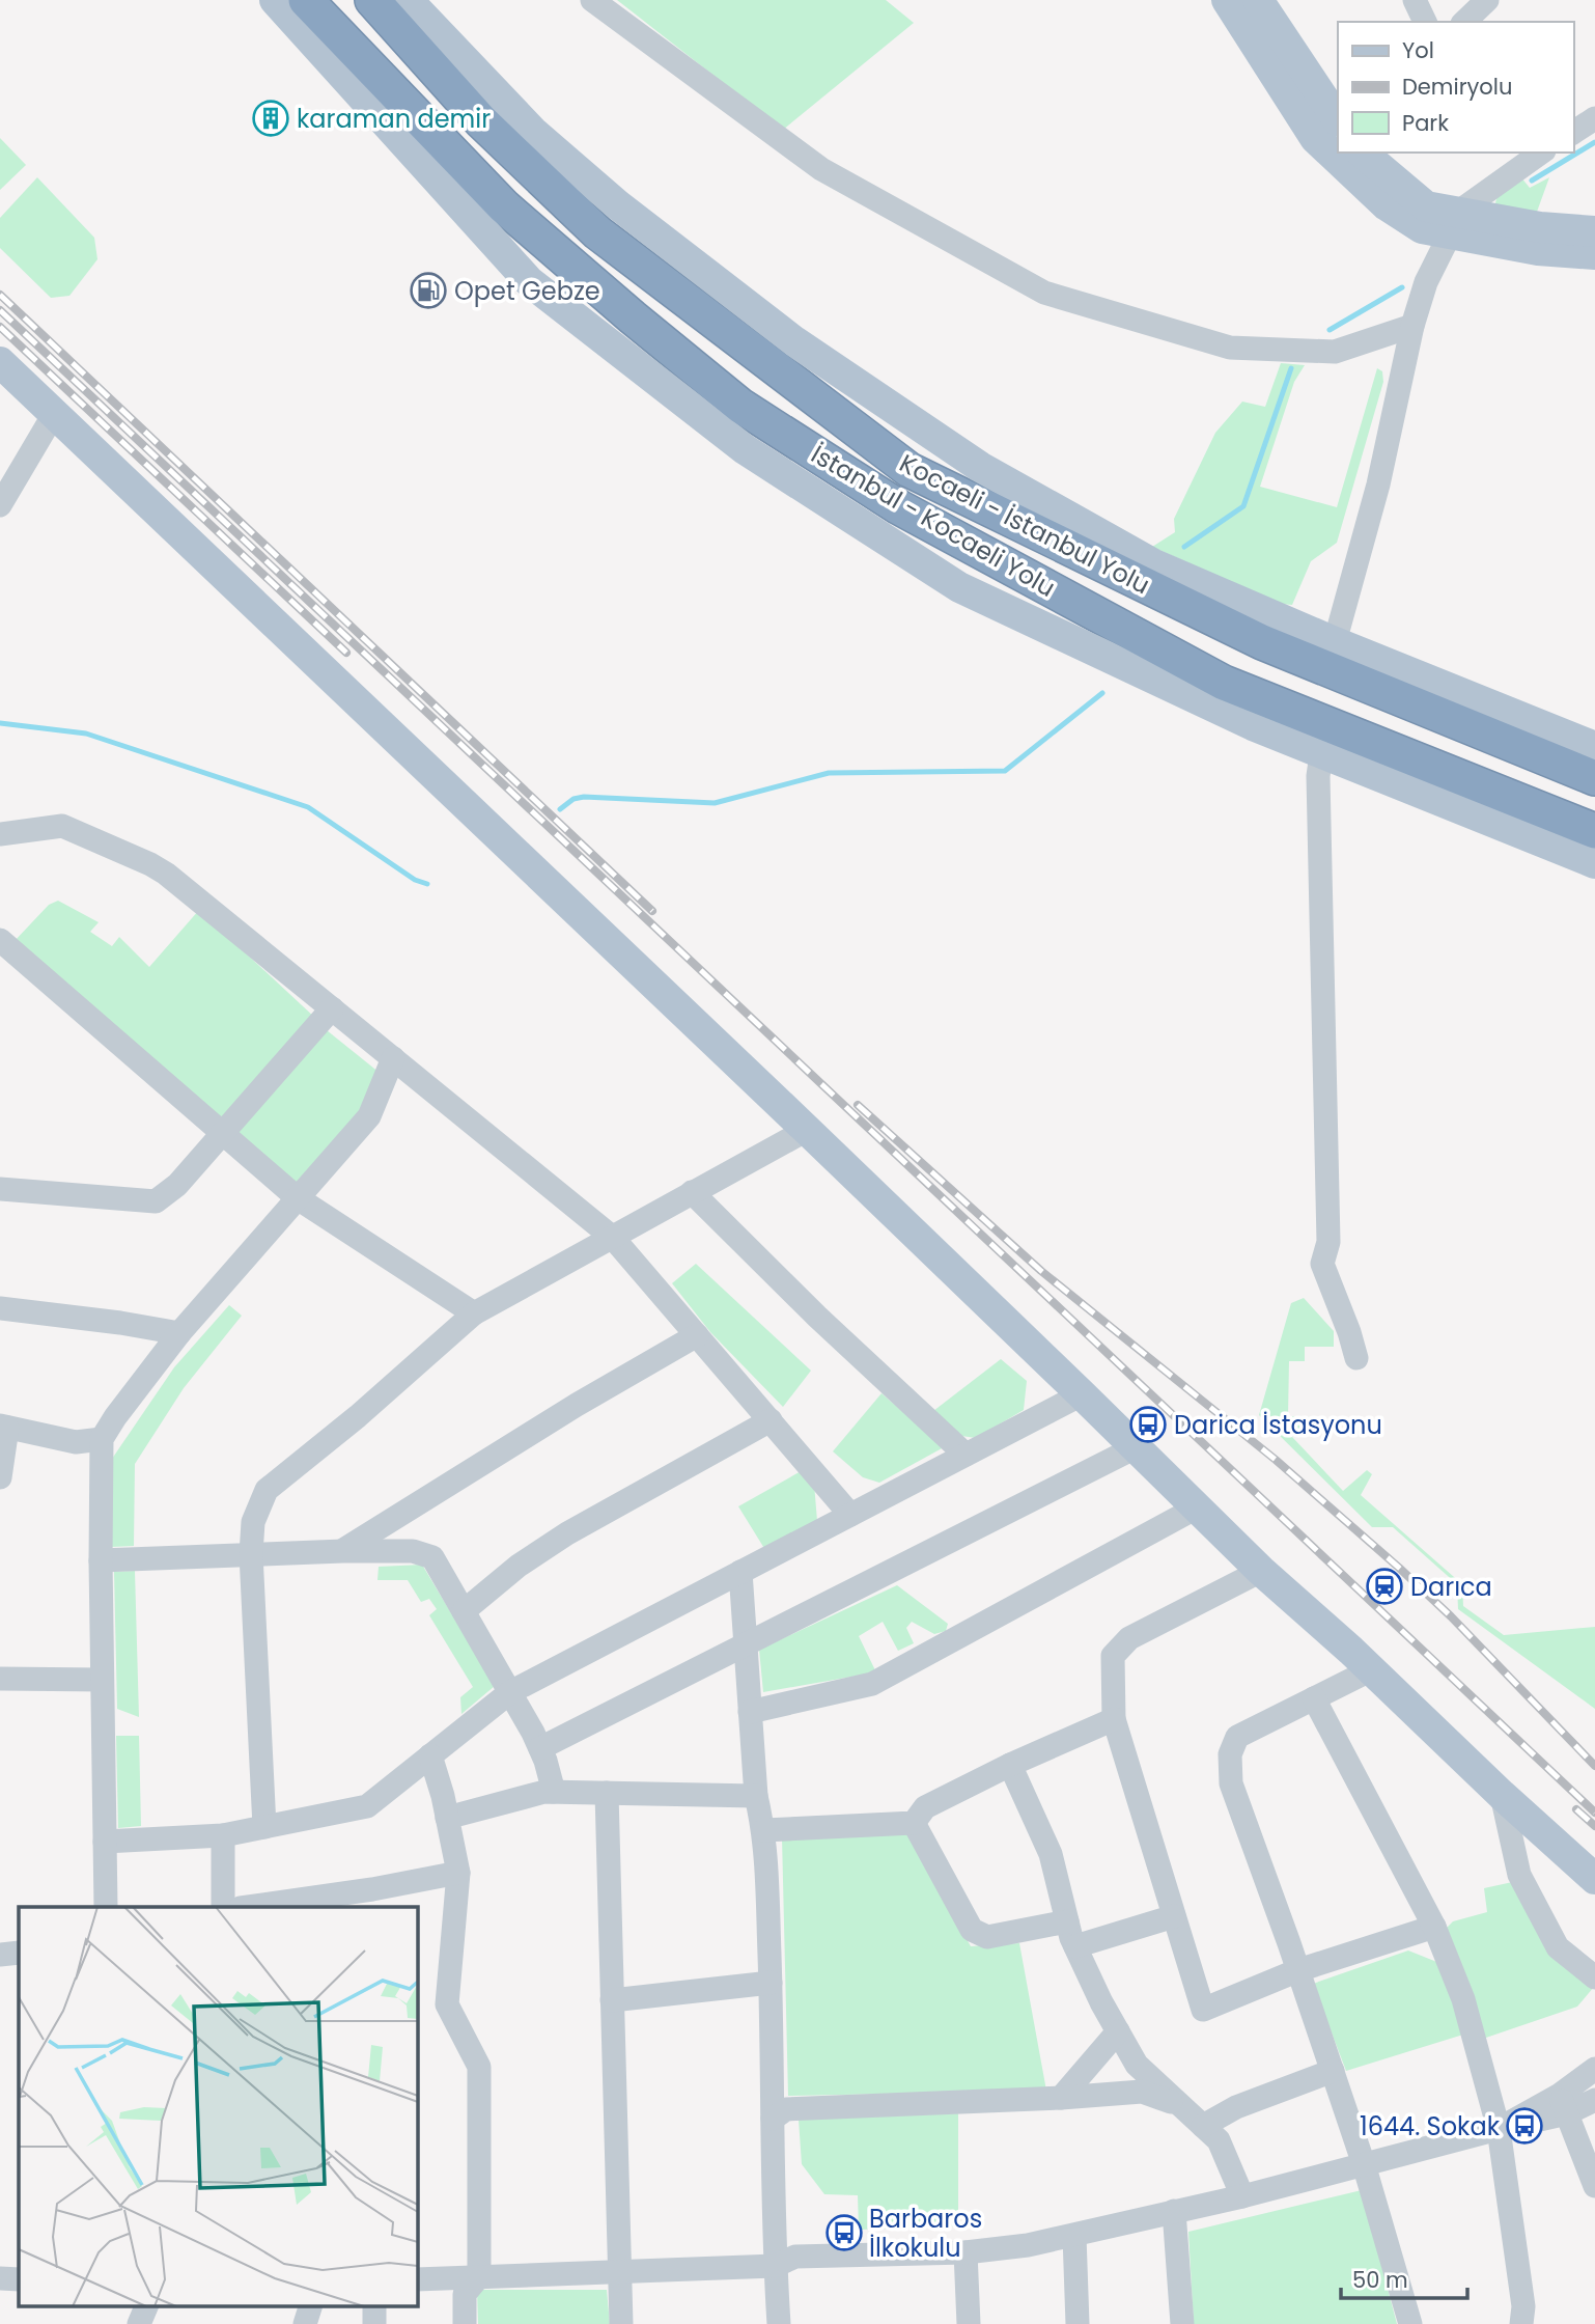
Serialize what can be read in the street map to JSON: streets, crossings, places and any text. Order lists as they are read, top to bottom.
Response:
{
  "streets": {
    "highway": ["İstanbul - Kocaeli Yolu", "Kocaeli - İstanbul Yolu"]
  },
  "places": {
    "building": ["karaman demir"],
    "fuel station": ["Opet Gebze"],
    "bus stop": ["Darica İstasyonu", "1644. Sokak", "Barbaros İlkokulu"],
    "station": ["Darıca"]
  },
  "legend": ["Yol", "Demiryolu", "Park"],
  "scale_bar": "50 m"
}
